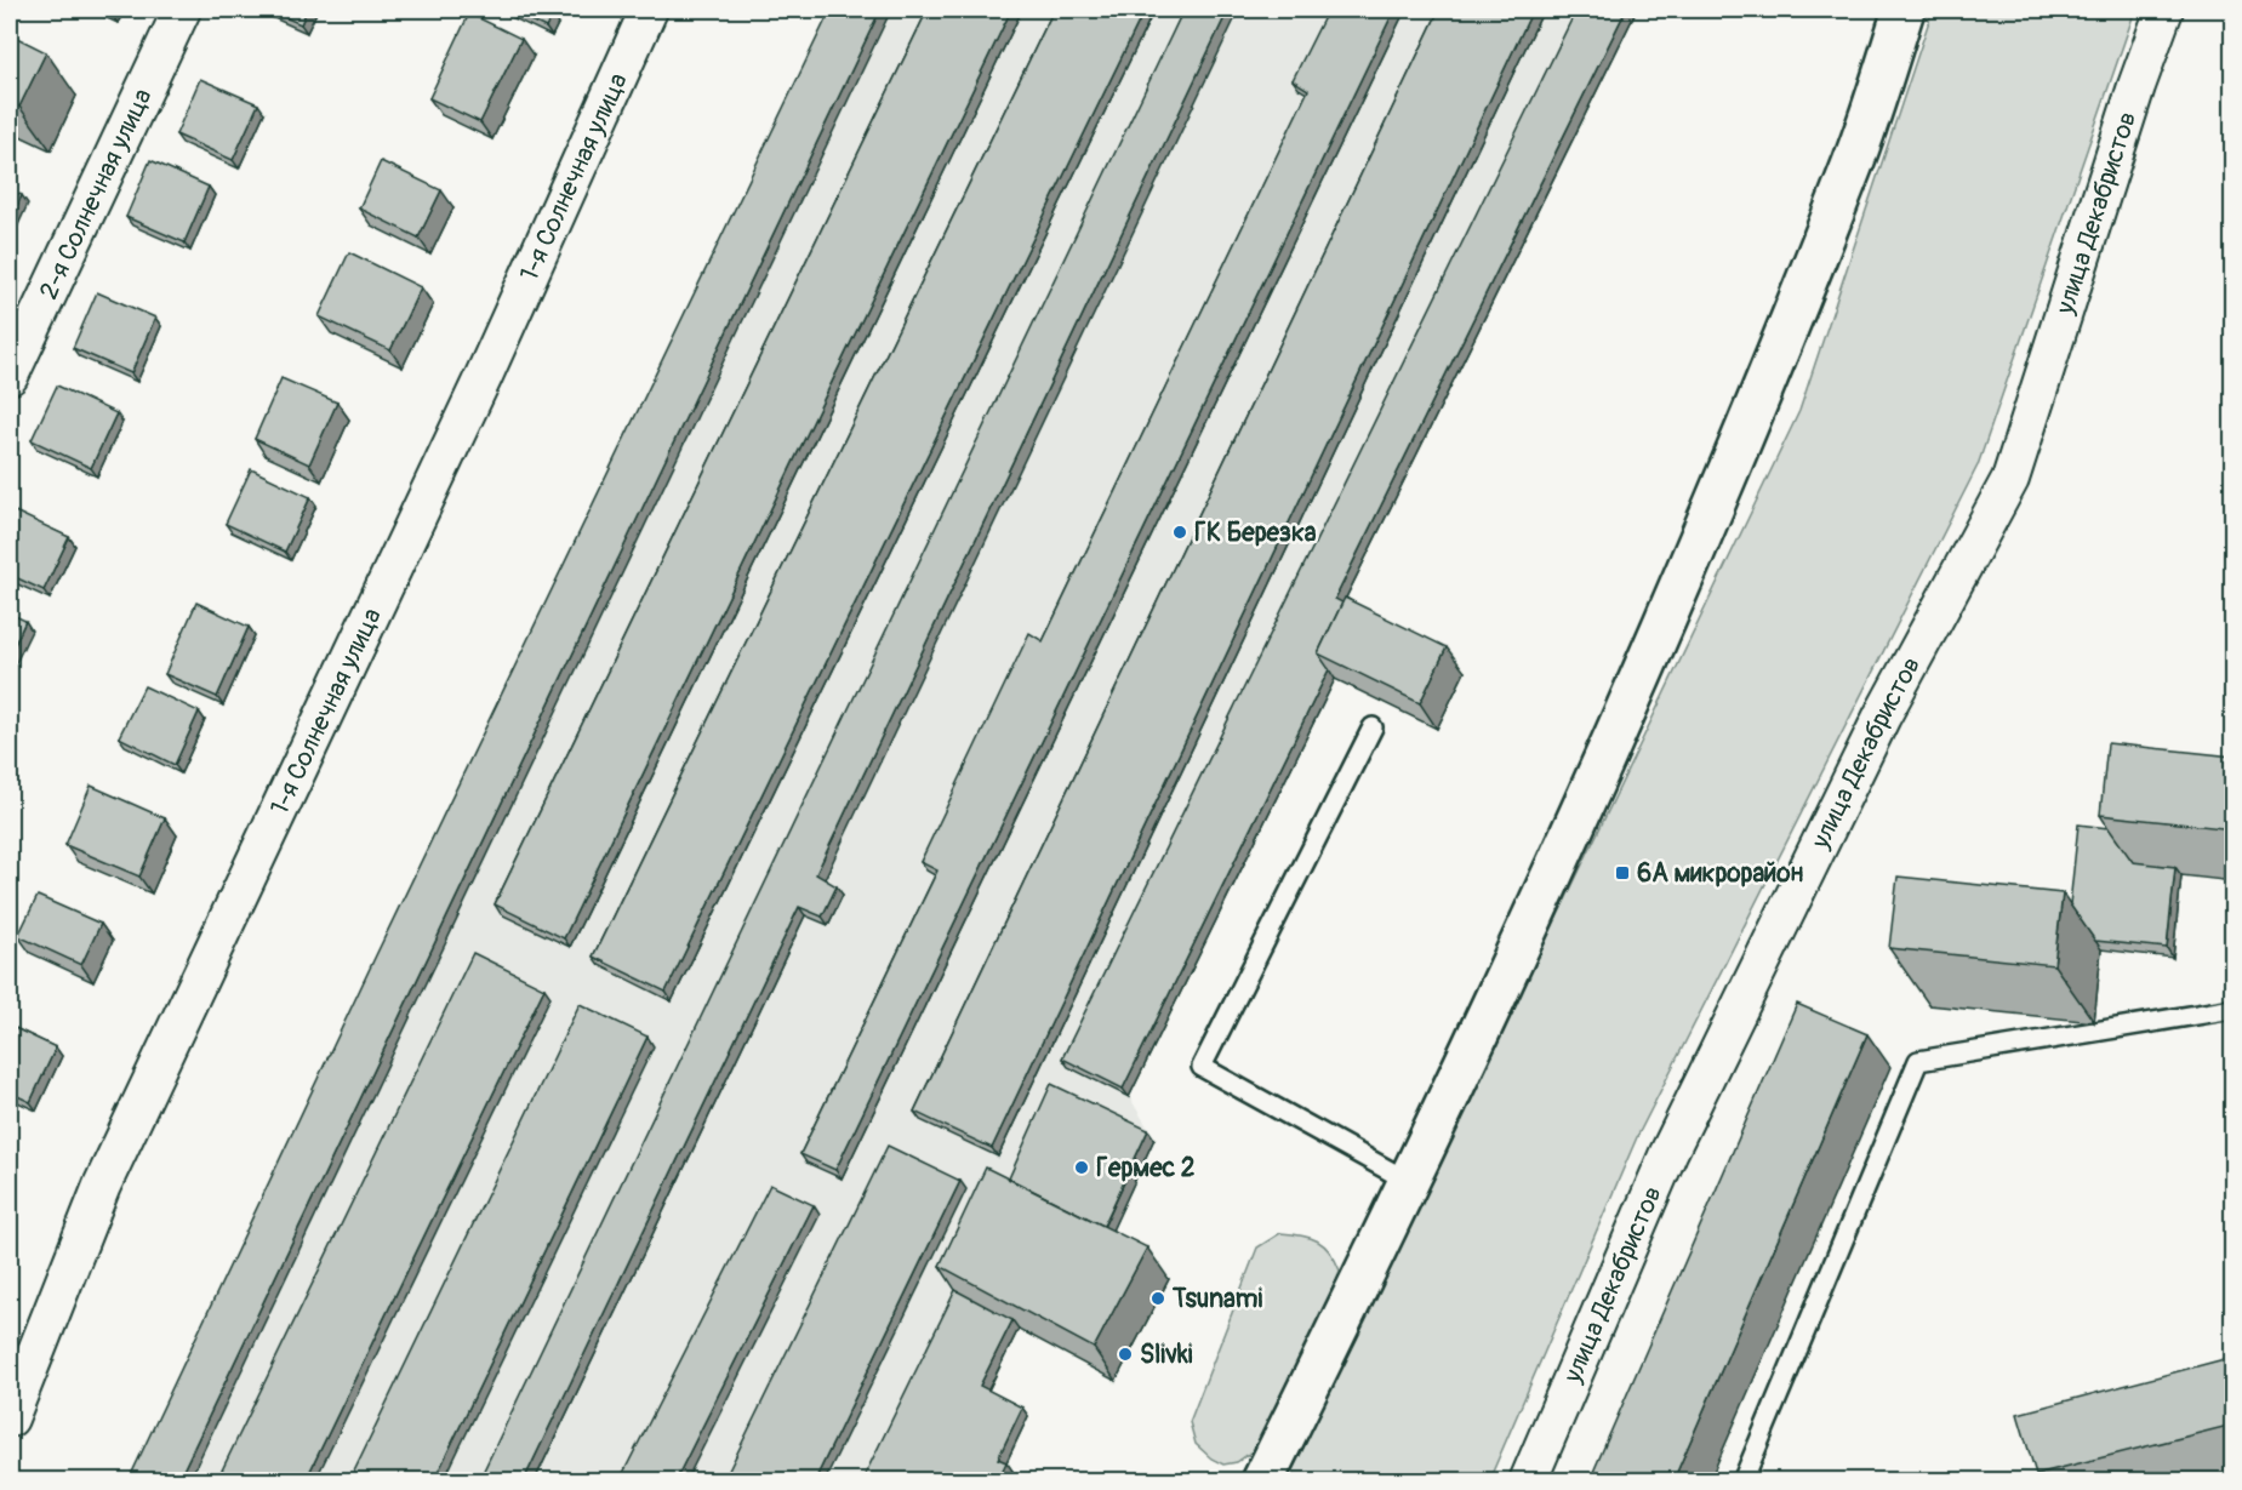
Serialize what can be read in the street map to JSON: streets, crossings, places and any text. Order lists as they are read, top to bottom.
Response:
{
  "streets": {
    "street": ["1-я Солнечная улица", "2-я Солнечная улица", "улица Декабристов"]
  },
  "places": {
    "other": [
      "ГК Березка",
      "Гермес 2",
      "Tsunami",
      "Slivki"
    ],
    "transit": ["6А микрорайон"]
  }
}
